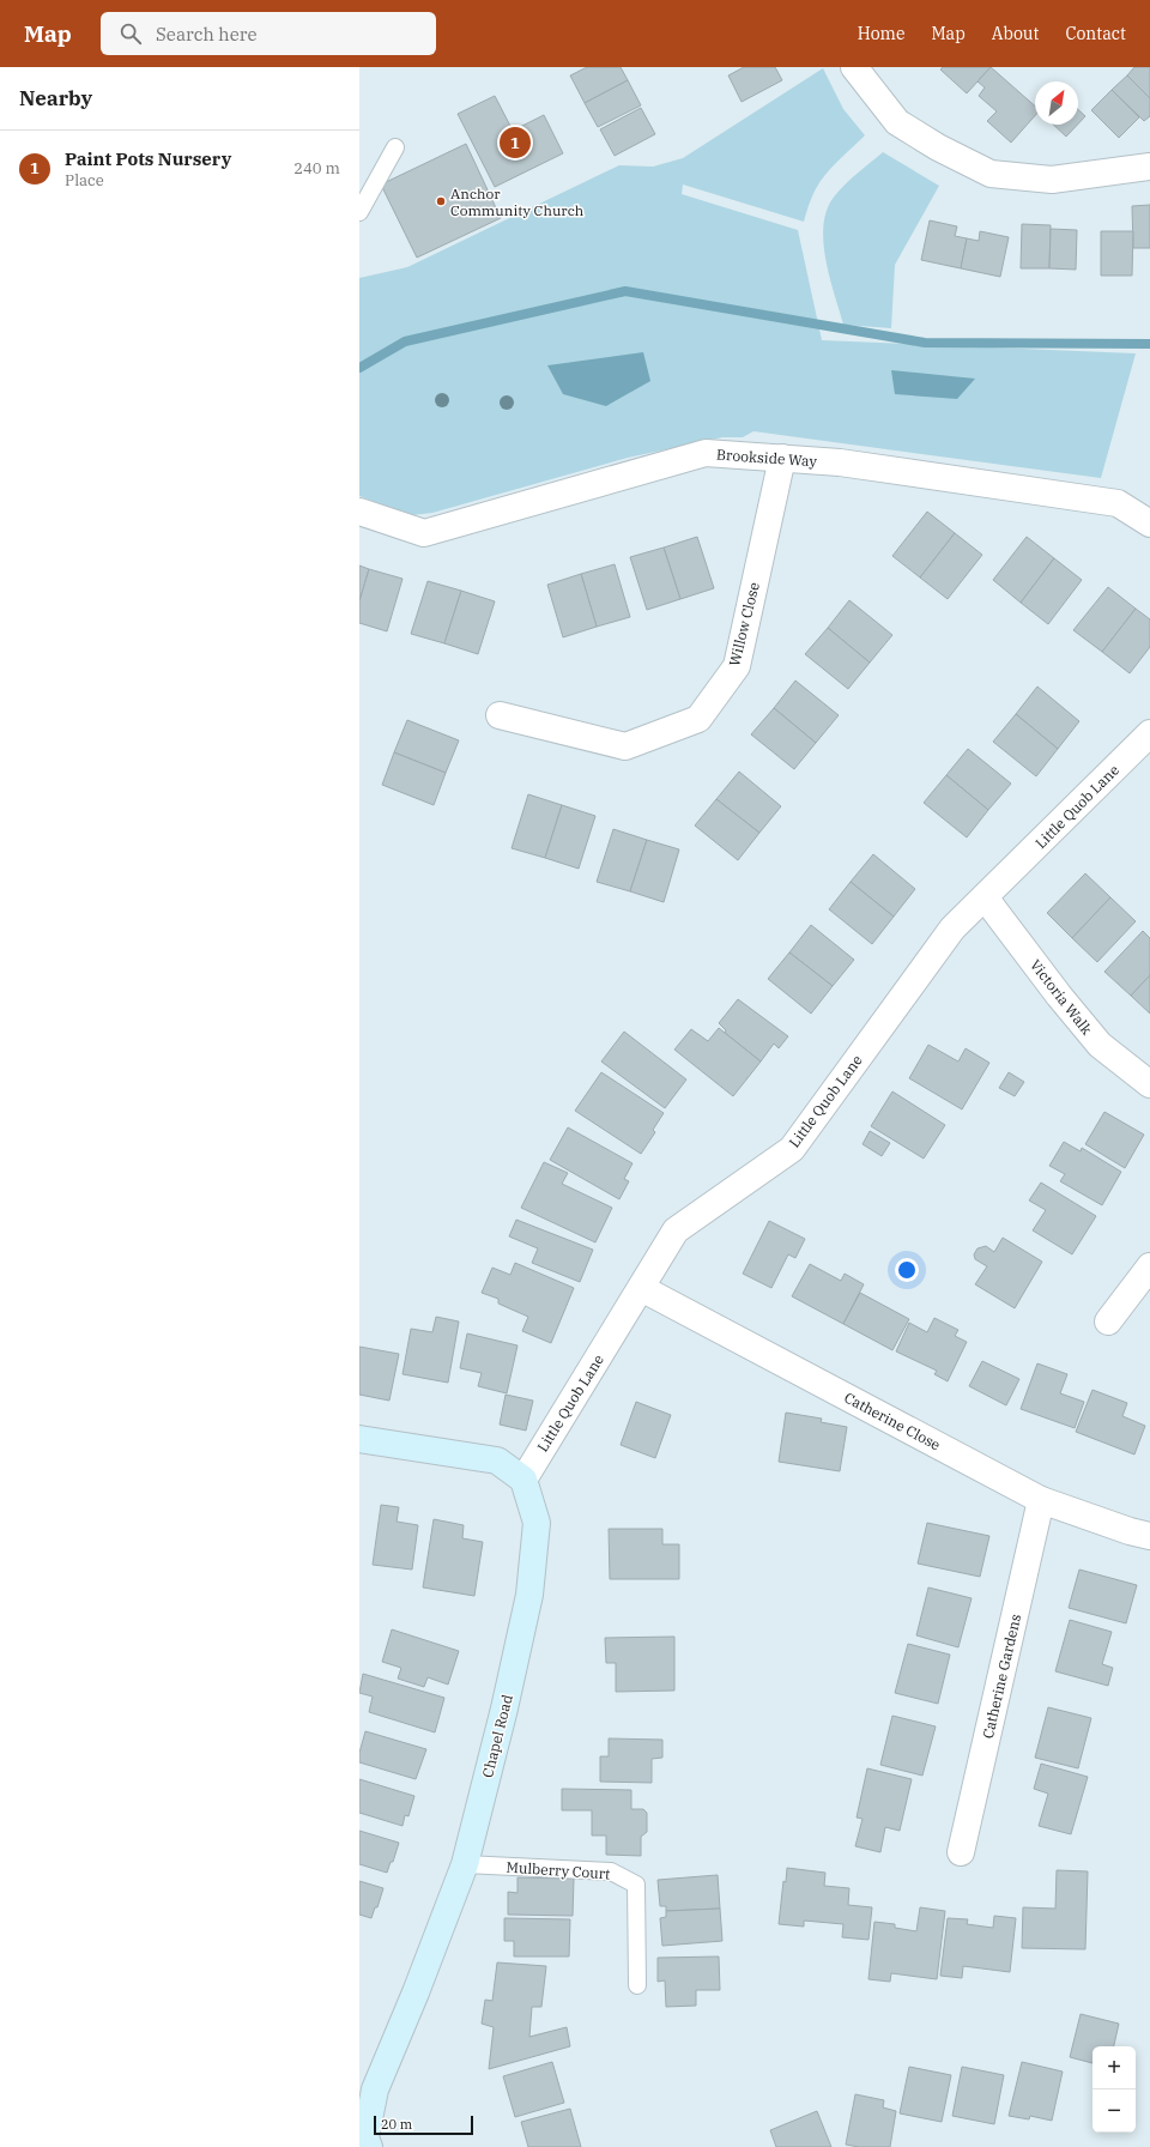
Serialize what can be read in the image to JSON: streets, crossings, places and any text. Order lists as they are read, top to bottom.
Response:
{
  "streets": {
    "street": [
      "Brookside Way",
      "Willow Close",
      "Little Quob Lane",
      "Victoria Walk",
      "Catherine Close",
      "Catherine Gardens",
      "Chapel Road"
    ],
    "lane": ["Mulberry Court"]
  },
  "crossings": [
    ["Brookside Way", "Willow Close"],
    ["Little Quob Lane", "Victoria Walk"],
    ["Little Quob Lane", "Catherine Close"],
    ["Little Quob Lane", "Chapel Road"],
    ["Catherine Close", "Catherine Gardens"],
    ["Chapel Road", "Mulberry Court"]
  ],
  "places": ["Anchor Community Church"],
  "scale_bar": "20 m",
  "north": "top right",
  "page": {
    "header": "Map",
    "search": "Search here",
    "nav": [
      "Home",
      "Map",
      "About",
      "Contact"
    ],
    "heading": "Nearby",
    "pins": "1",
    "list": [
      {
        "mark": "1",
        "name": "Paint Pots Nursery",
        "note": "Place",
        "value": "240 m"
      }
    ],
    "map_buttons": ["+", "−"],
    "scale": "20 m"
  }
}
